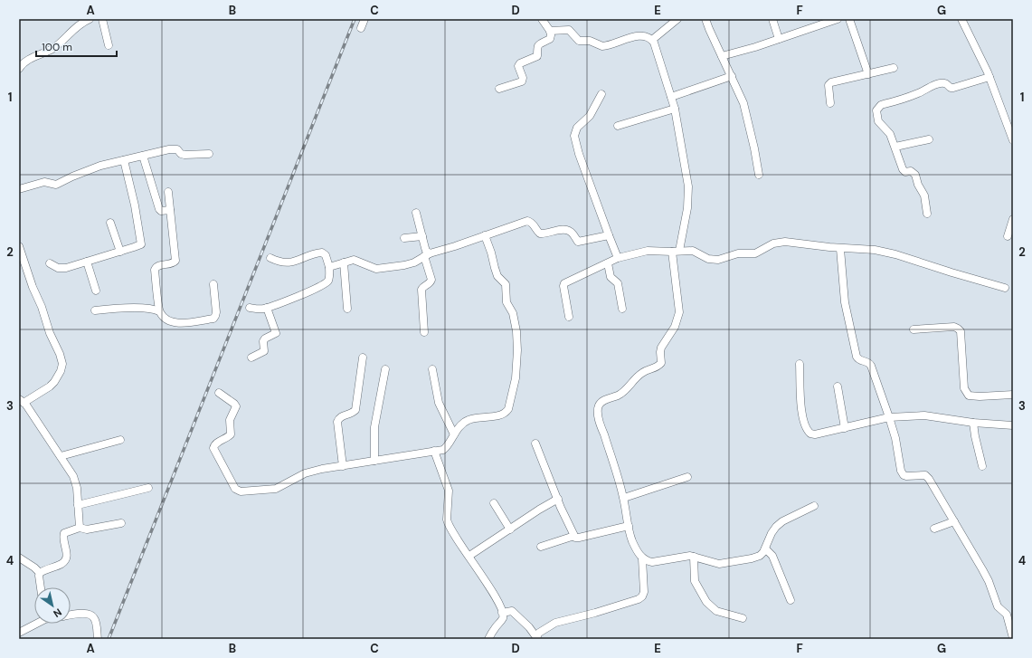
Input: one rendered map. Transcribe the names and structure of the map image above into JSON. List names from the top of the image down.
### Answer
{
  "scale_bar": "100 m",
  "north": "bottom right",
  "grid": {
    "columns": [
      "A",
      "B",
      "C",
      "D",
      "E",
      "F",
      "G"
    ],
    "rows": [
      "1",
      "2",
      "3",
      "4"
    ]
  }
}
